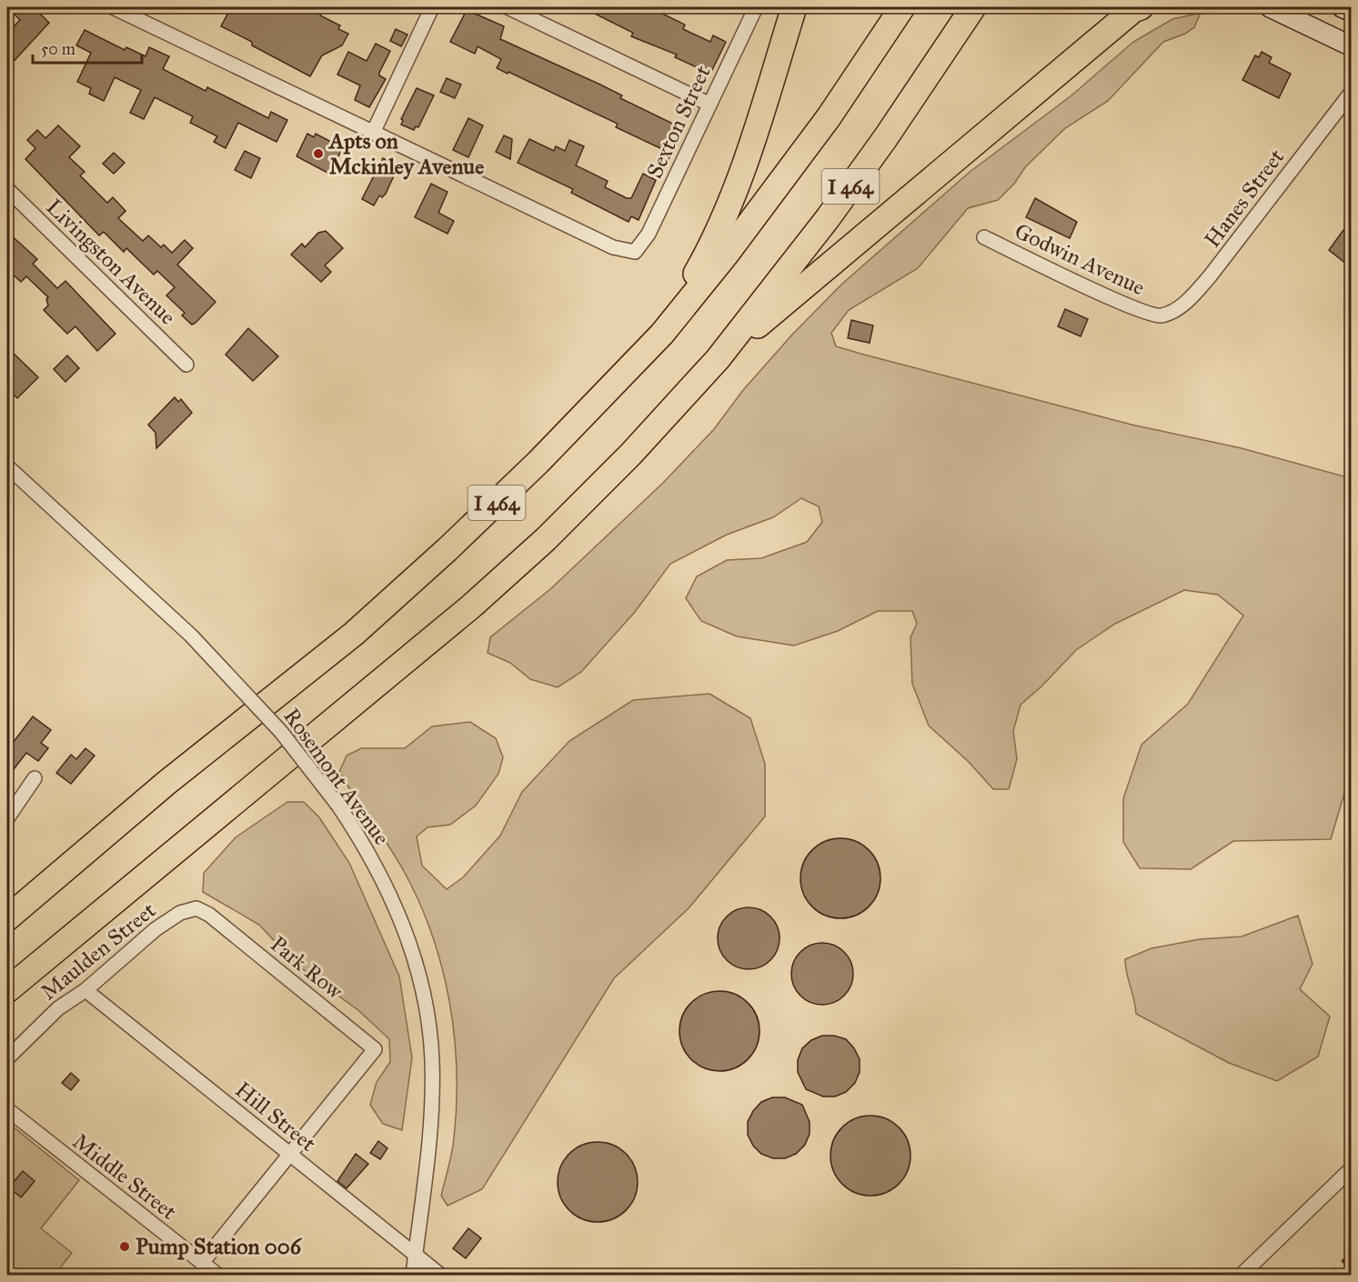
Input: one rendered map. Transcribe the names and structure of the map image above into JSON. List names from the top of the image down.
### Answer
{
  "streets": {
    "highway": ["I 464"],
    "street": [
      "Sexton Street",
      "Hanes Street",
      "Godwin Avenue",
      "Livingston Avenue",
      "Rosemont Avenue",
      "Maulden Street",
      "Park Row",
      "Hill Street",
      "Middle Street"
    ]
  },
  "crossings": [
    ["Hanes Street", "Godwin Avenue"],
    ["Rosemont Avenue", "Hill Street"],
    ["Maulden Street", "Park Row"],
    ["Maulden Street", "Hill Street"],
    ["Park Row", "Hill Street"]
  ],
  "places": ["Apts on Mckinley Avenue", "Pump Station 006"],
  "scale_bar": "50 m"
}
